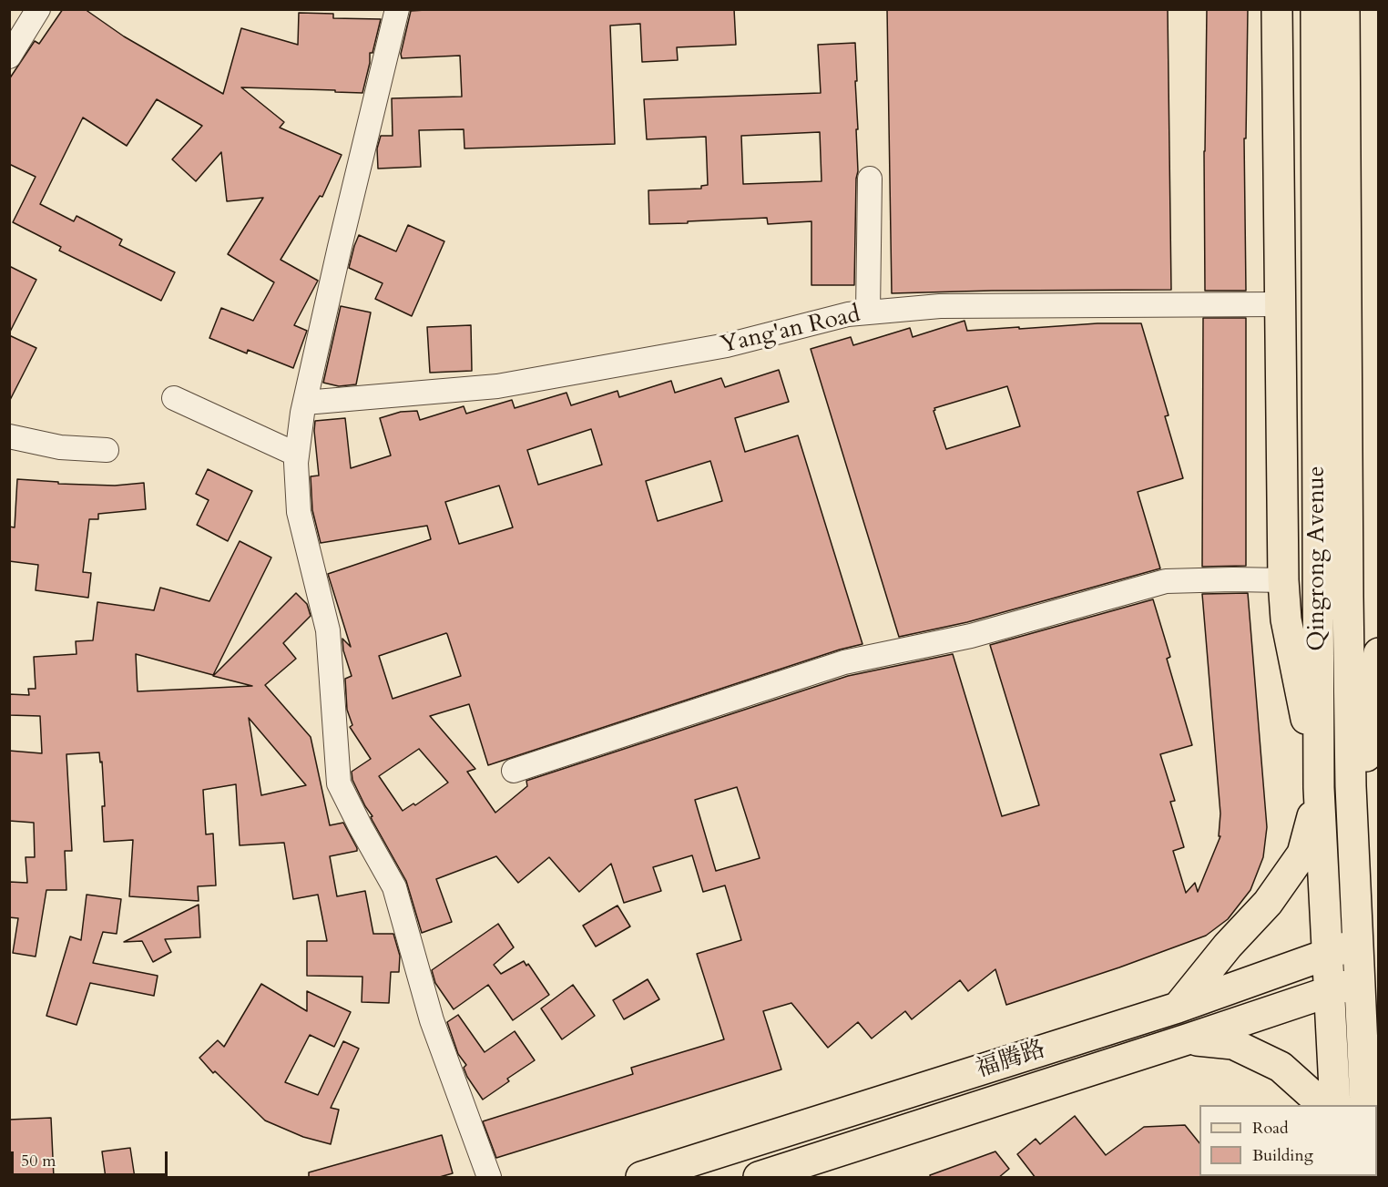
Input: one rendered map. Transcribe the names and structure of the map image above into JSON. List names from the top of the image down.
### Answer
{
  "streets": {
    "main road": ["Qingrong Avenue", "福腾路"],
    "street": ["Yang'an Road"]
  },
  "crossings": [
    ["Qingrong Avenue", "福腾路"]
  ],
  "legend": ["Road", "Building"],
  "scale_bar": "50 m"
}
